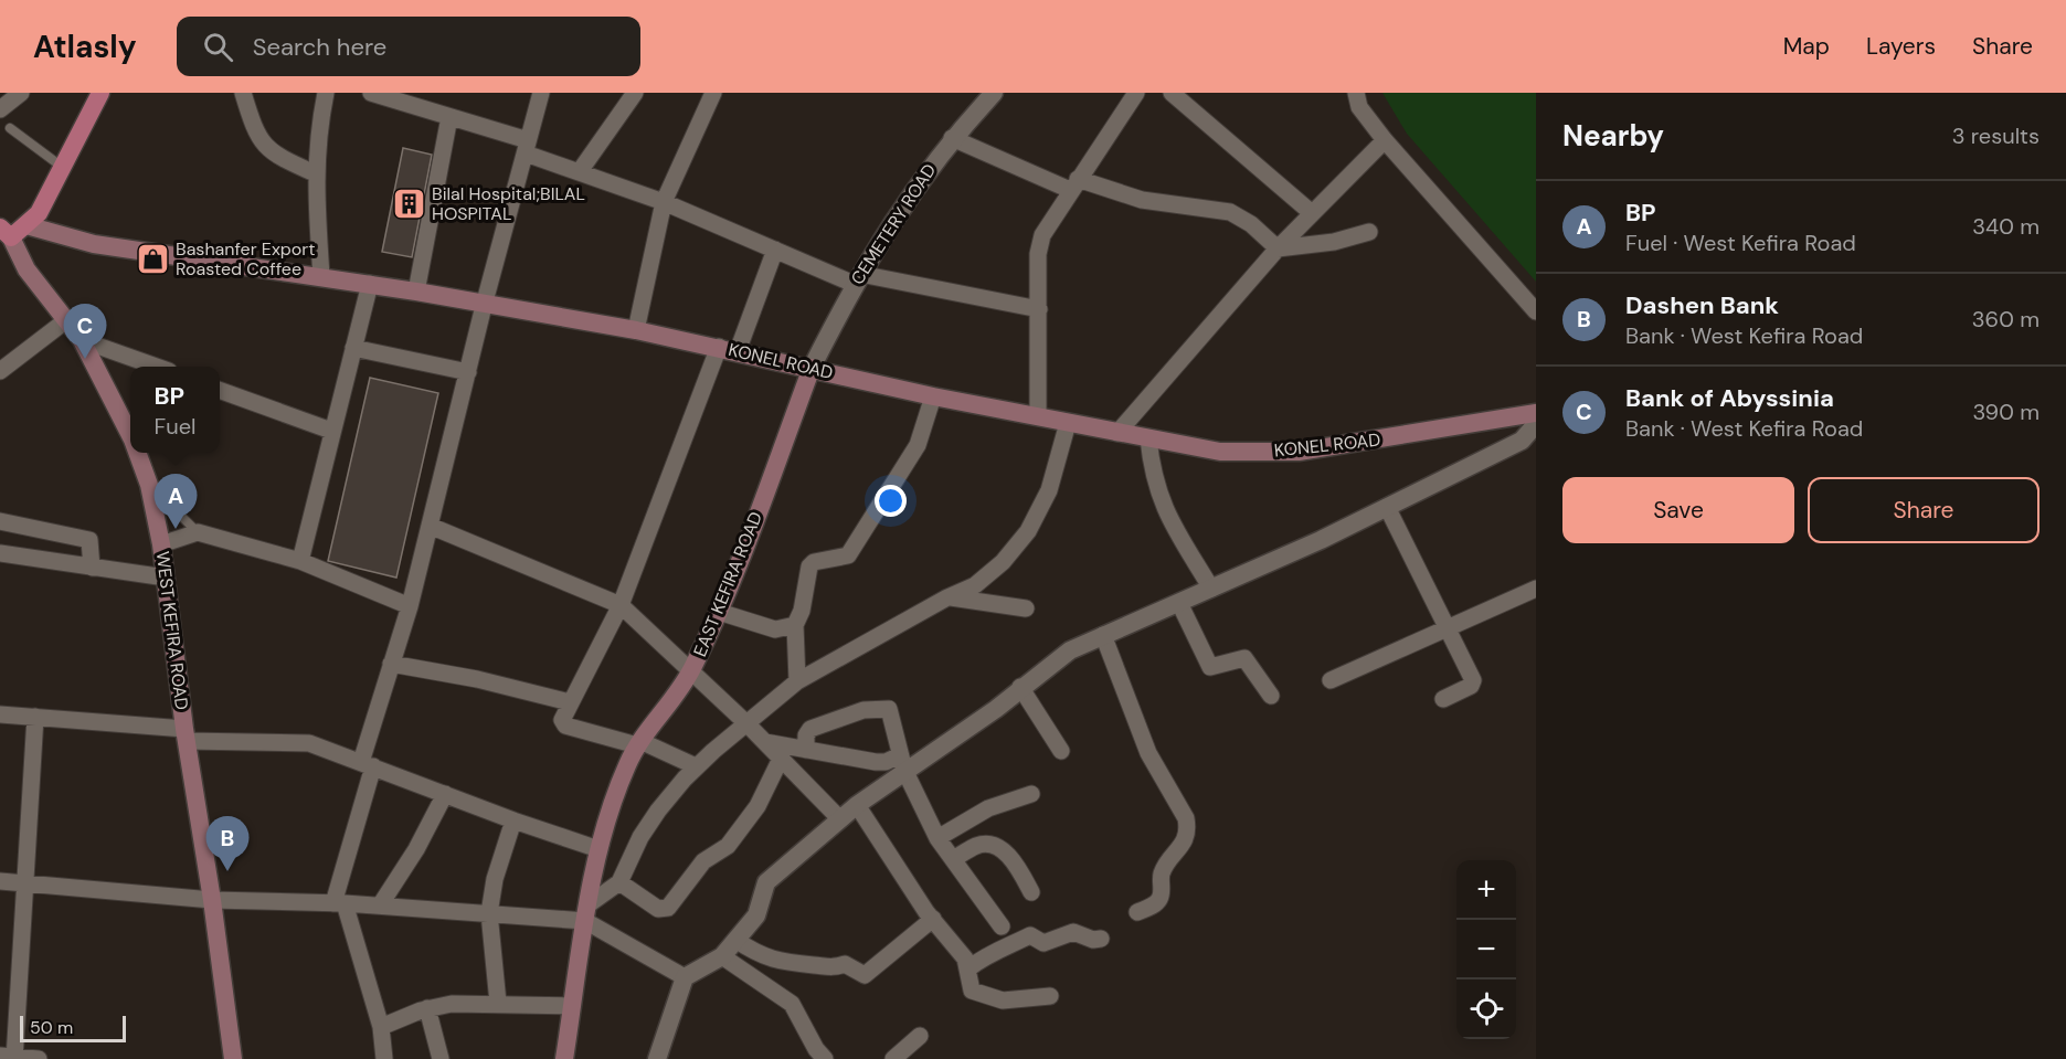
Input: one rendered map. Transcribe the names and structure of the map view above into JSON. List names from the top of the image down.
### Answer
{
  "streets": {
    "main road": ["KONEL ROAD", "EAST KEFIRA ROAD", "WEST KEFIRA ROAD"],
    "street": ["CEMETERY ROAD"]
  },
  "crossings": [
    ["CEMETERY ROAD", "KONEL ROAD"],
    ["CEMETERY ROAD", "EAST KEFIRA ROAD"],
    ["KONEL ROAD", "EAST KEFIRA ROAD"]
  ],
  "places": {
    "building": ["Bilal Hospital;BILAL HOSPITAL"],
    "shop": ["Bashanfer Export Roasted Coffee"]
  },
  "scale_bar": "50 m",
  "page": {
    "header": "Atlasly",
    "search": "Search here",
    "nav": ["Map", "Layers", "Share"],
    "heading": ["Nearby", "3 results"],
    "list": [
      {
        "mark": "A",
        "name": "BP",
        "note": "Fuel · West Kefira Road",
        "value": "340 m"
      },
      {
        "mark": "B",
        "name": "Dashen Bank",
        "note": "Bank · West Kefira Road",
        "value": "360 m"
      },
      {
        "mark": "C",
        "name": "Bank of Abyssinia",
        "note": "Bank · West Kefira Road",
        "value": "390 m"
      }
    ],
    "pins": ["C", "A", "B"],
    "popup": ["BP", "Fuel"],
    "buttons": ["Save", "Share"],
    "map_buttons": ["+", "−"],
    "scale": "50 m"
  }
}
